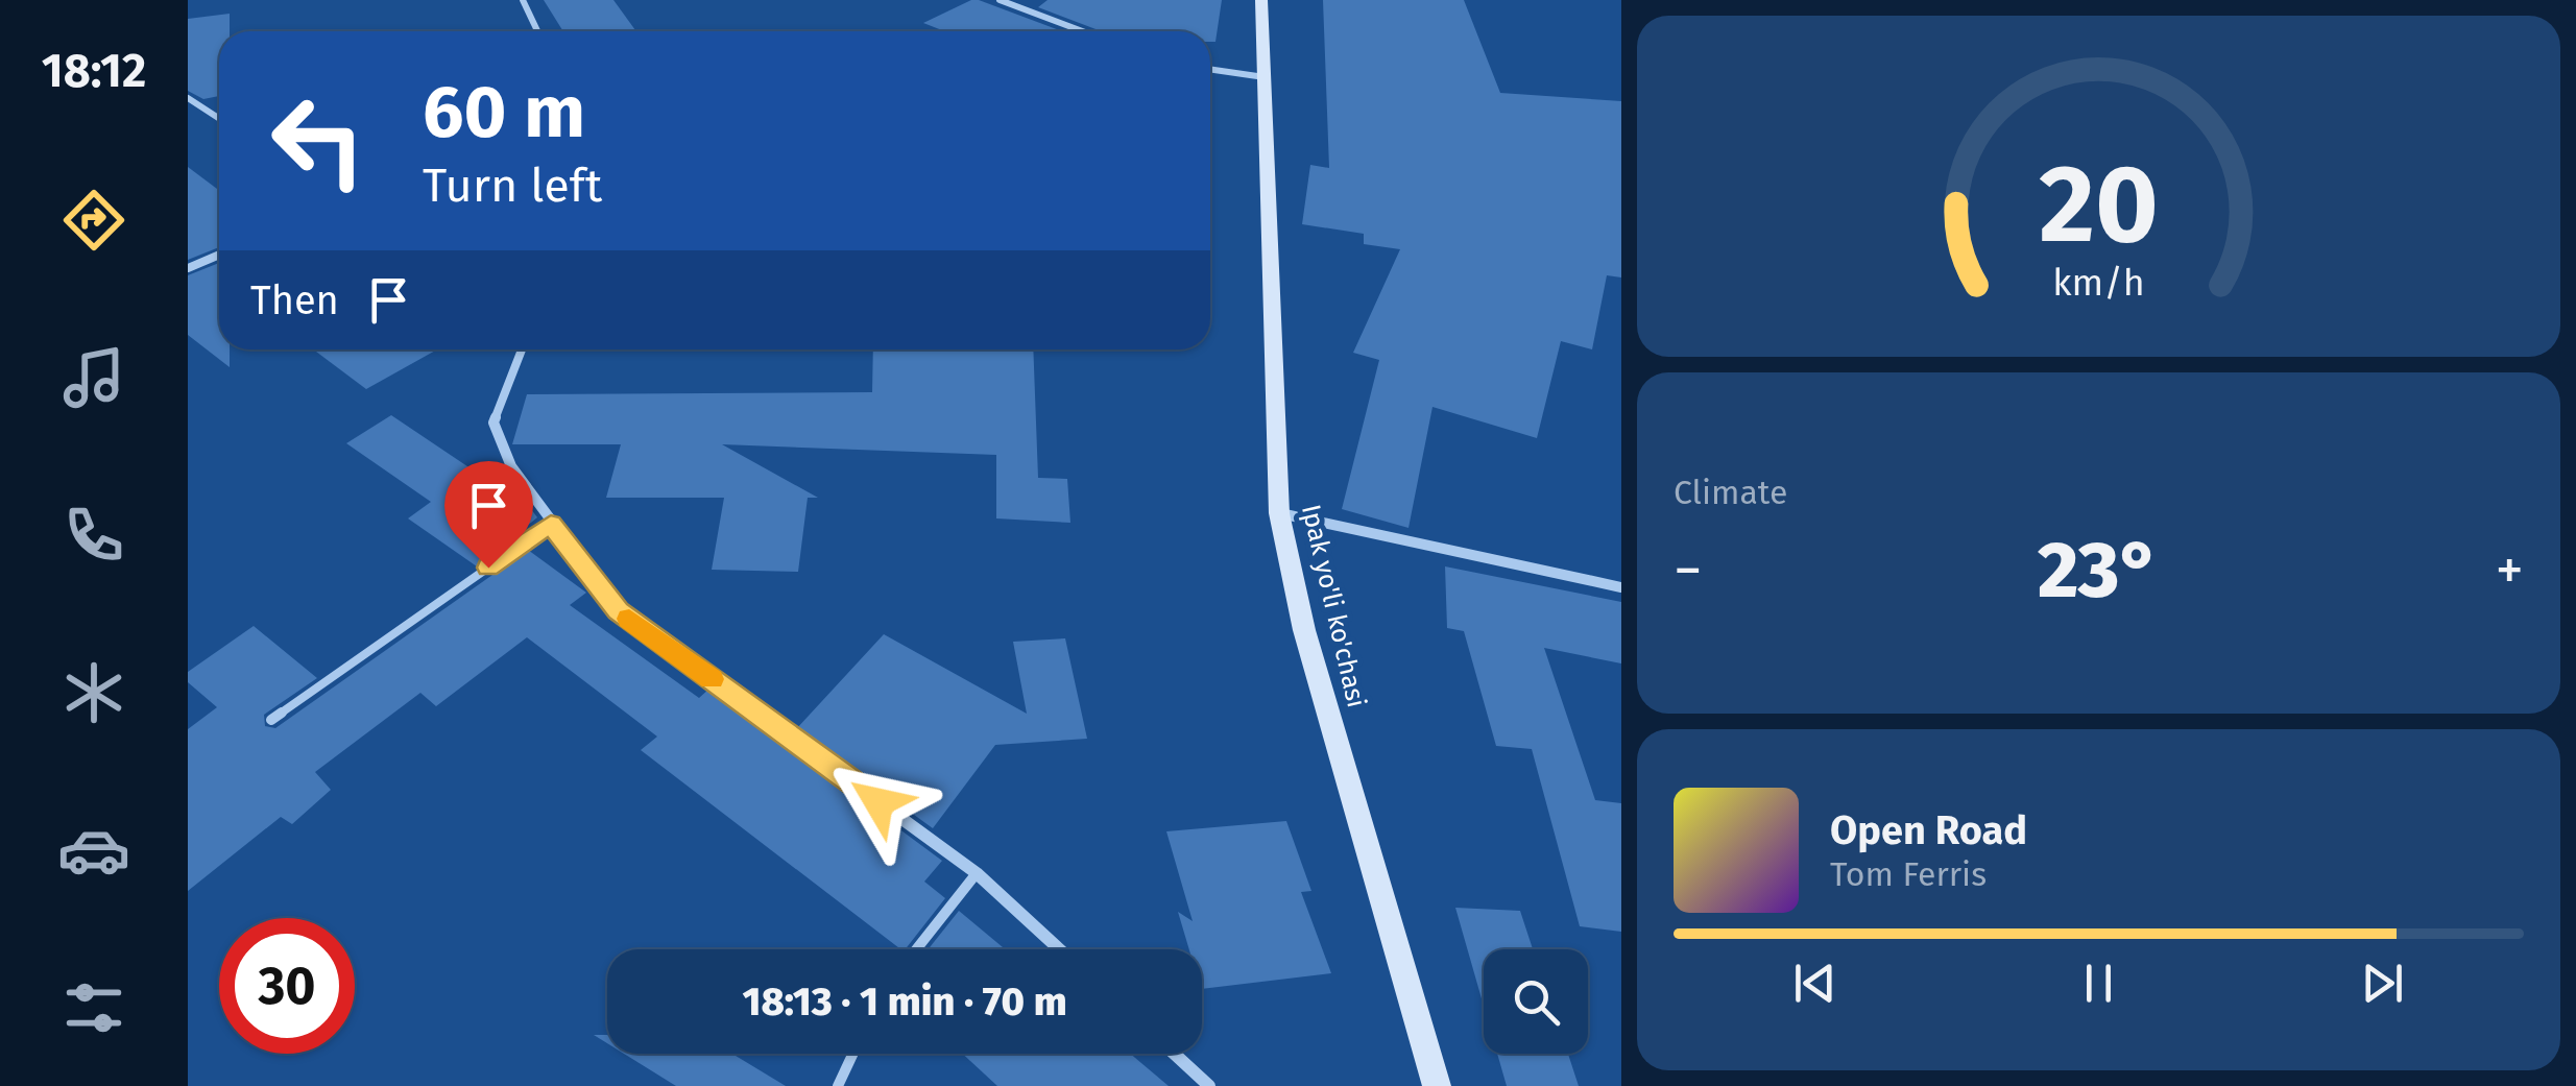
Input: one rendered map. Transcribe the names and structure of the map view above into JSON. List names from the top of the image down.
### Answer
{
  "streets": {
    "main road": ["Ipak yo'li ko'chasi"]
  },
  "page": {
    "tabs": "18:12",
    "turn": ["60 m", "Turn left"],
    "then": "Then",
    "tile": "Climate",
    "heat": ["−", "23°", "+"],
    "song": ["Open Road", "Tom Ferris"],
    "limit": "30",
    "trip": "18:13 · 1 min · 70 m",
    "gauge": ["20", "km/h"]
  }
}
